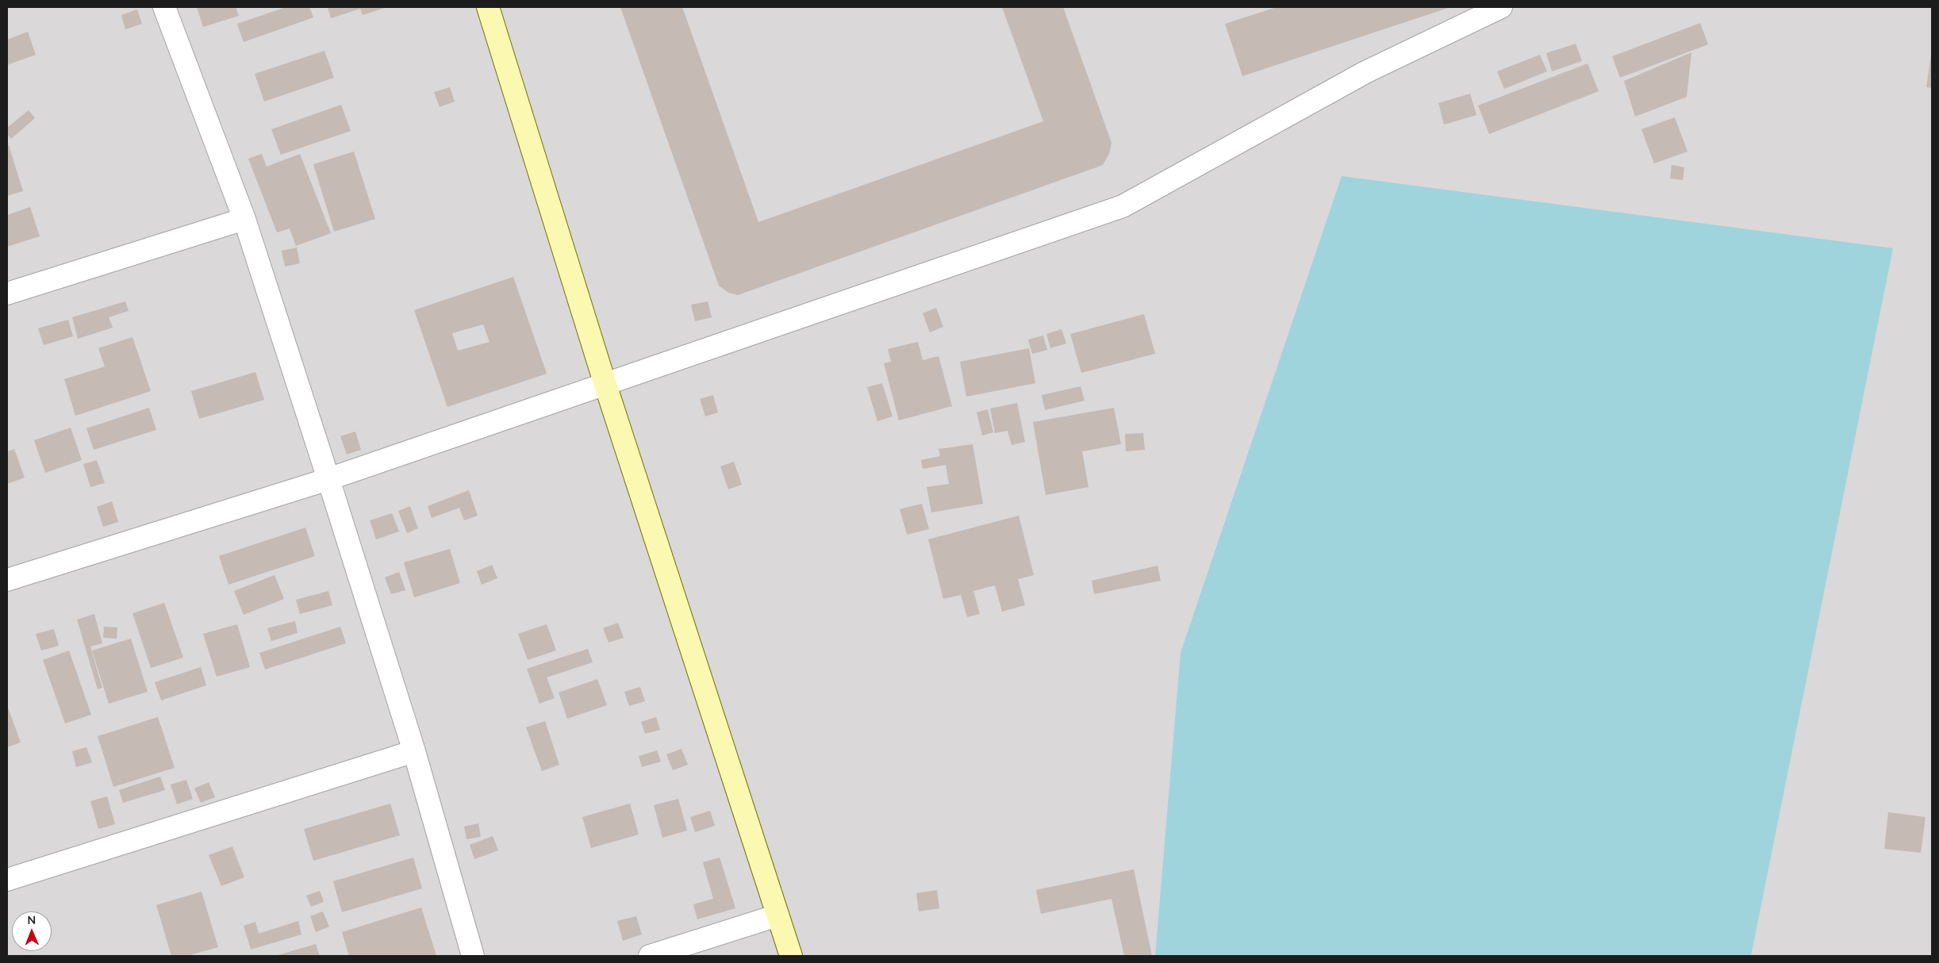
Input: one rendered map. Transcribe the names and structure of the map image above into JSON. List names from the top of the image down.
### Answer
{
  "north": "top"
}
